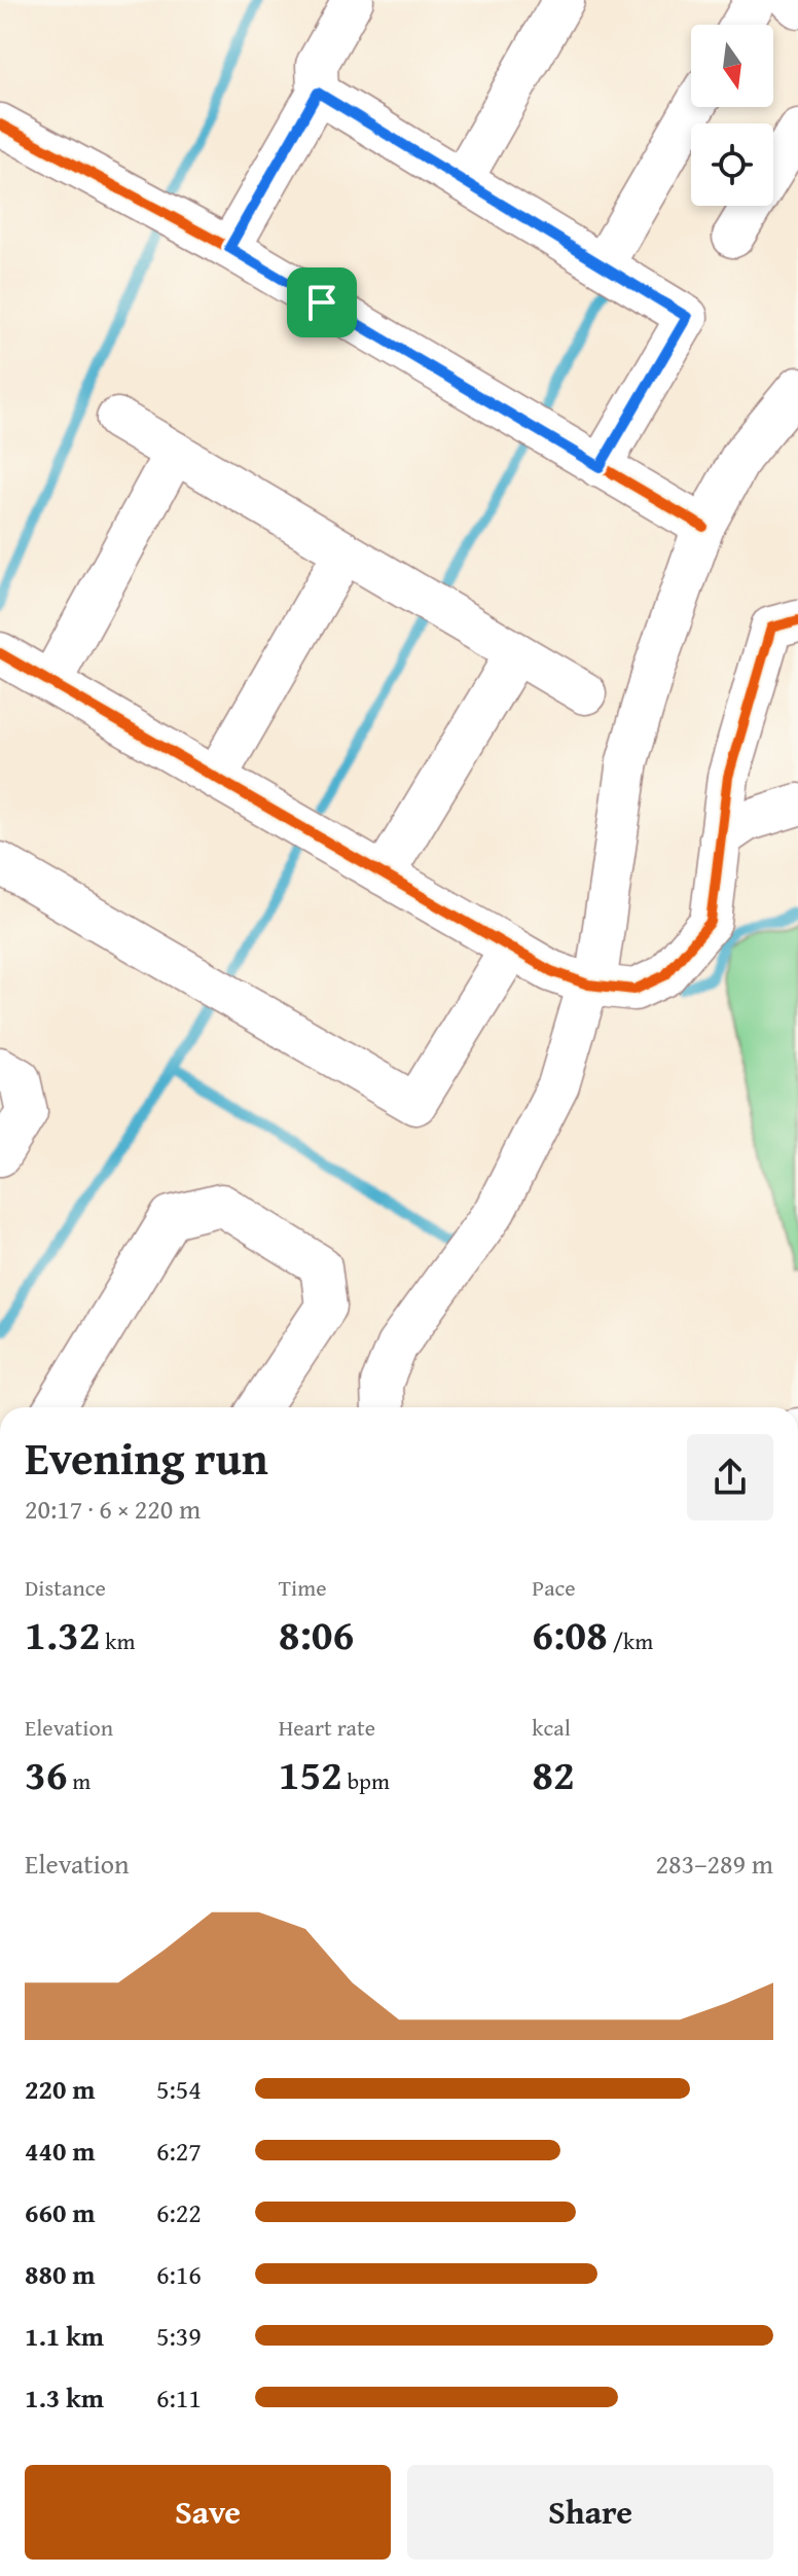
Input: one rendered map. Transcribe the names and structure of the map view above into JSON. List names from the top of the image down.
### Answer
{
  "north": "bottom",
  "page": {
    "heading": ["Evening run", "20:17 · 6 × 220 m"],
    "stats": [
      ["Distance", "1.32 km"],
      ["Time", "8:06"],
      ["Pace", "6:08 /km"],
      ["Elevation", "36 m"],
      ["Heart rate", "152 bpm"],
      ["kcal", "82"]
    ],
    "chart": ["Elevation", "283–289 m"],
    "list": [
      {
        "name": "220 m",
        "note": "5:54"
      },
      {
        "name": "440 m",
        "note": "6:27"
      },
      {
        "name": "660 m",
        "note": "6:22"
      },
      {
        "name": "880 m",
        "note": "6:16"
      },
      {
        "name": "1.1 km",
        "note": "5:39"
      },
      {
        "name": "1.3 km",
        "note": "6:11"
      }
    ],
    "buttons": ["Save", "Share"]
  }
}
